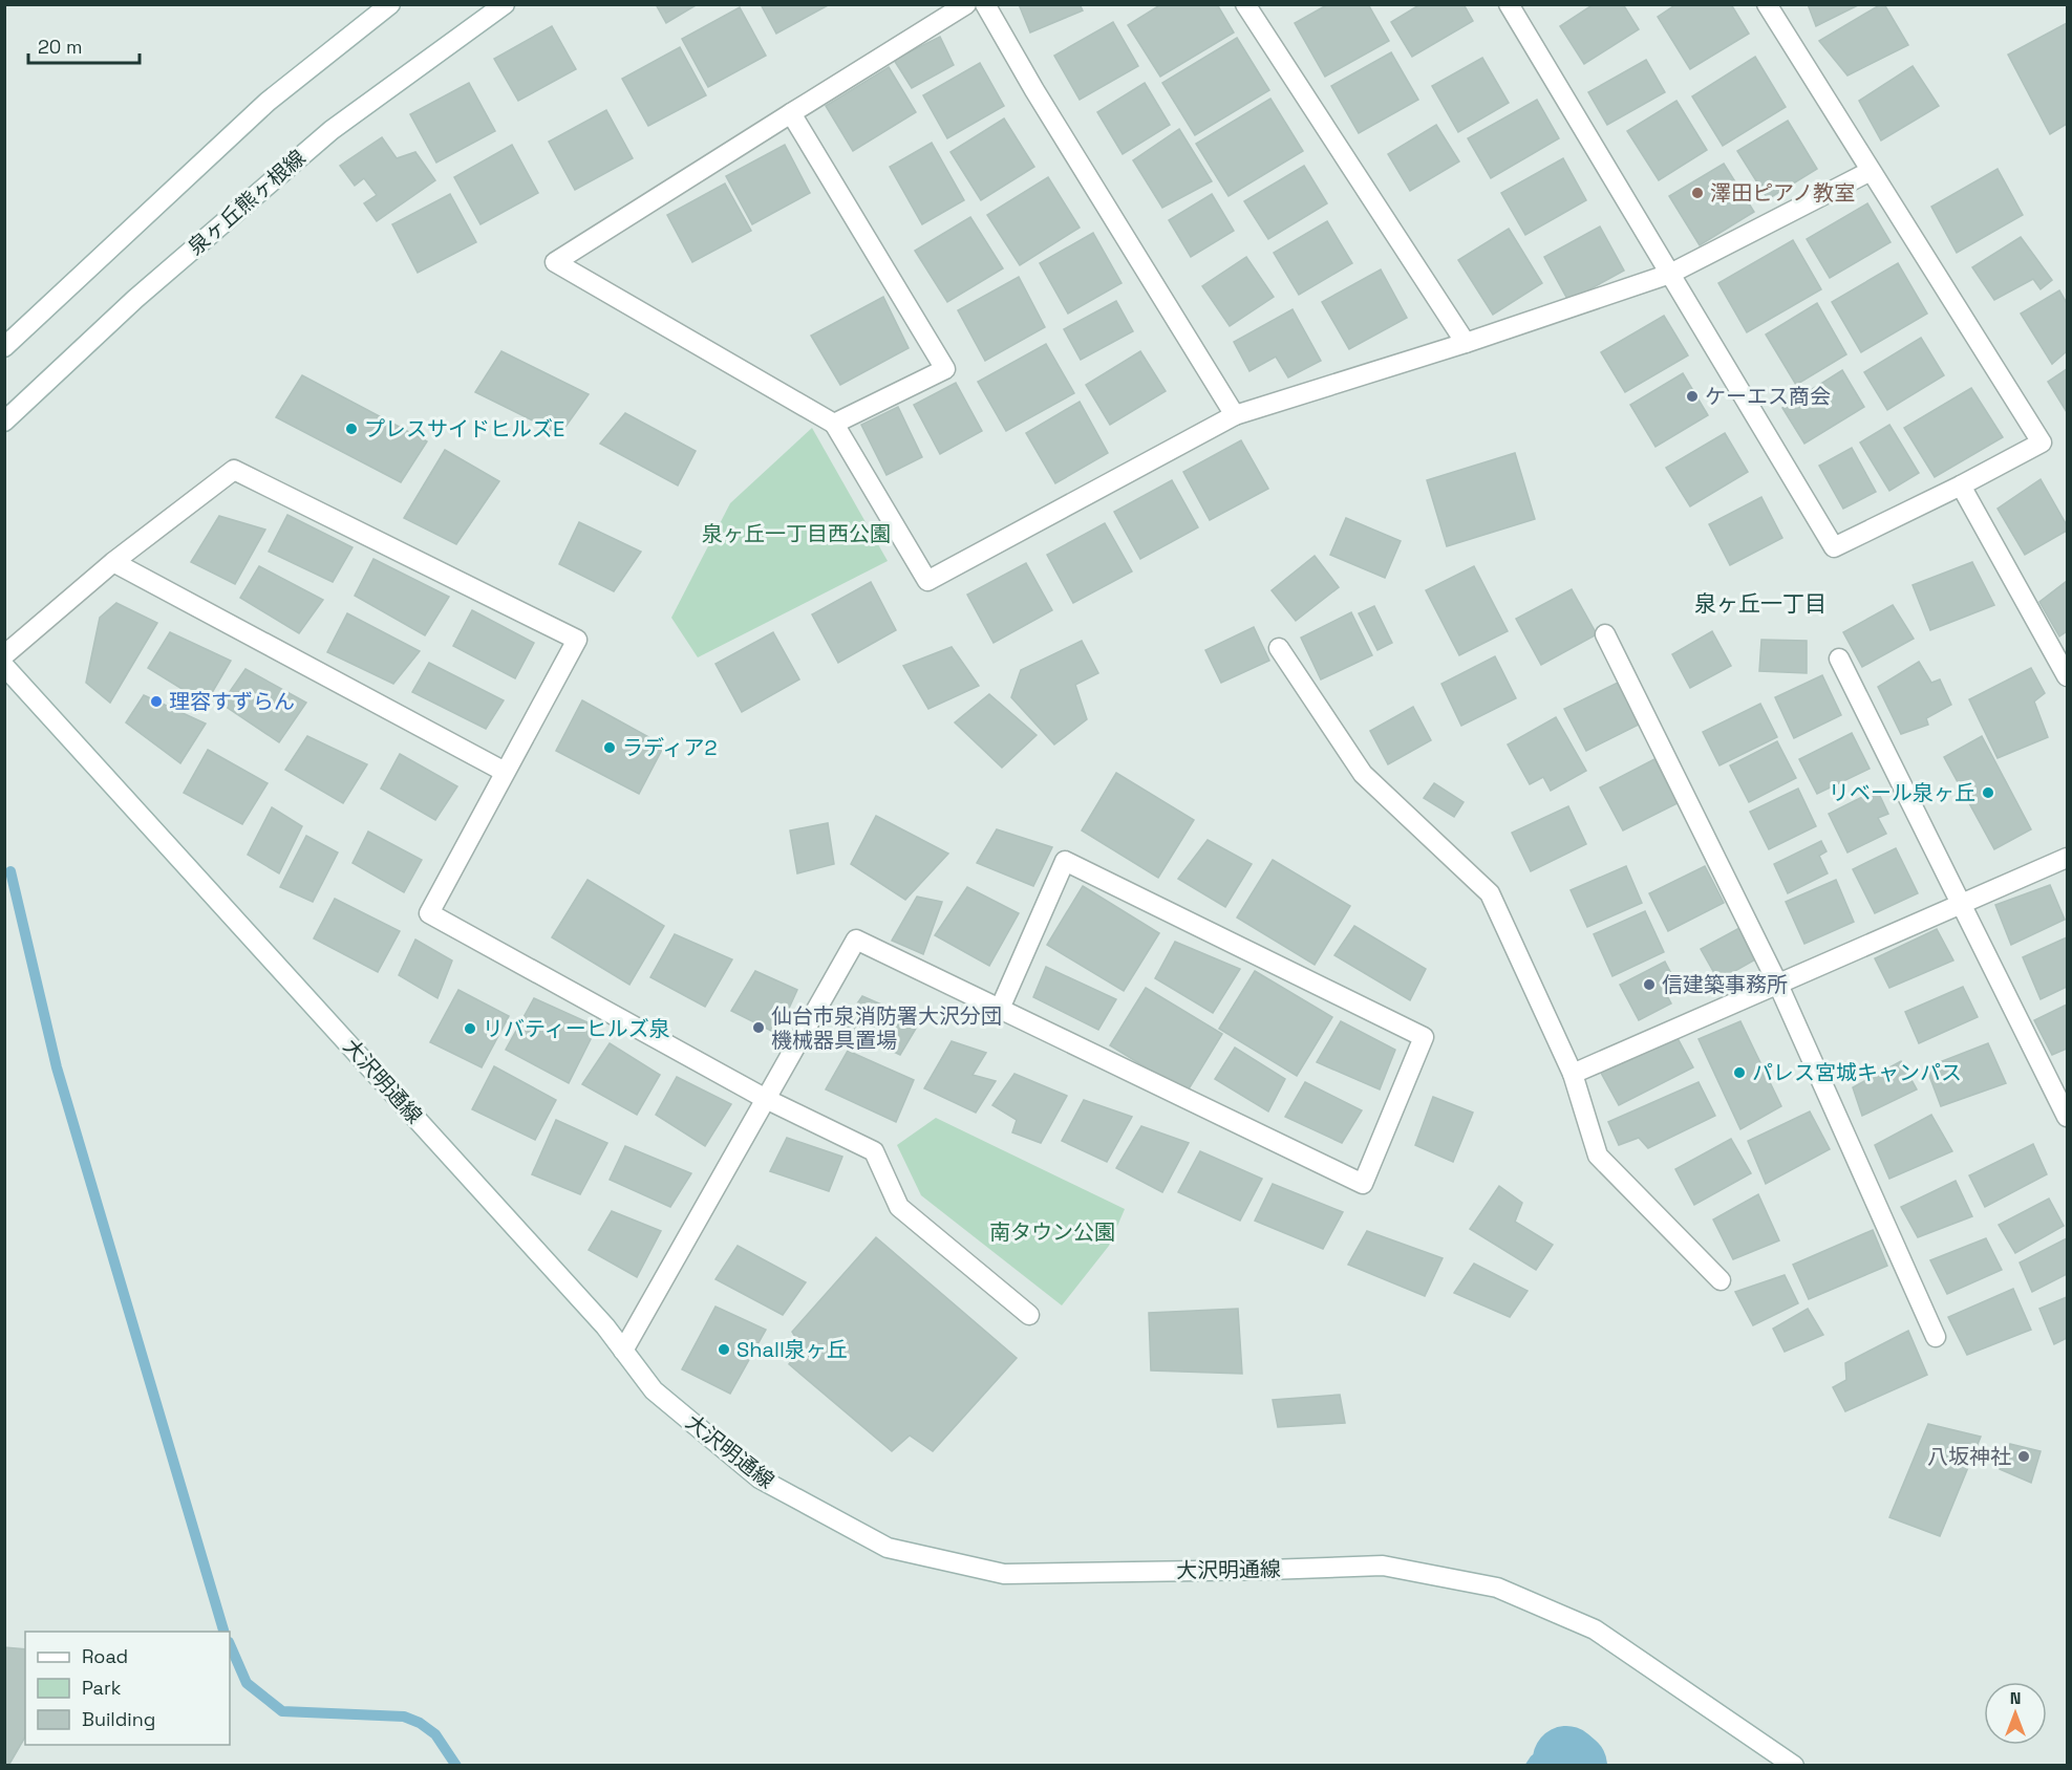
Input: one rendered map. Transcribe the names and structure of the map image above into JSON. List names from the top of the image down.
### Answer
{
  "streets": {
    "street": ["泉ヶ丘熊ヶ根線", "大沢明通線"]
  },
  "districts": ["泉ヶ丘一丁目"],
  "parks": ["泉ヶ丘一丁目西公園", "南タウン公園"],
  "places": [
    "澤田ピアノ教室",
    "ケーエス商会",
    "プレスサイドヒルズE",
    "理容すずらん",
    "ラディア2",
    "リベール泉ヶ丘",
    "信建築事務所",
    "仙台市泉消防署大沢分団 機械器具置場",
    "リバティーヒルズ泉",
    "パレス宮城キャンパス",
    "Shall泉ヶ丘",
    "八坂神社"
  ],
  "legend": ["Road", "Park", "Building"],
  "scale_bar": "20 m",
  "north": "top"
}
